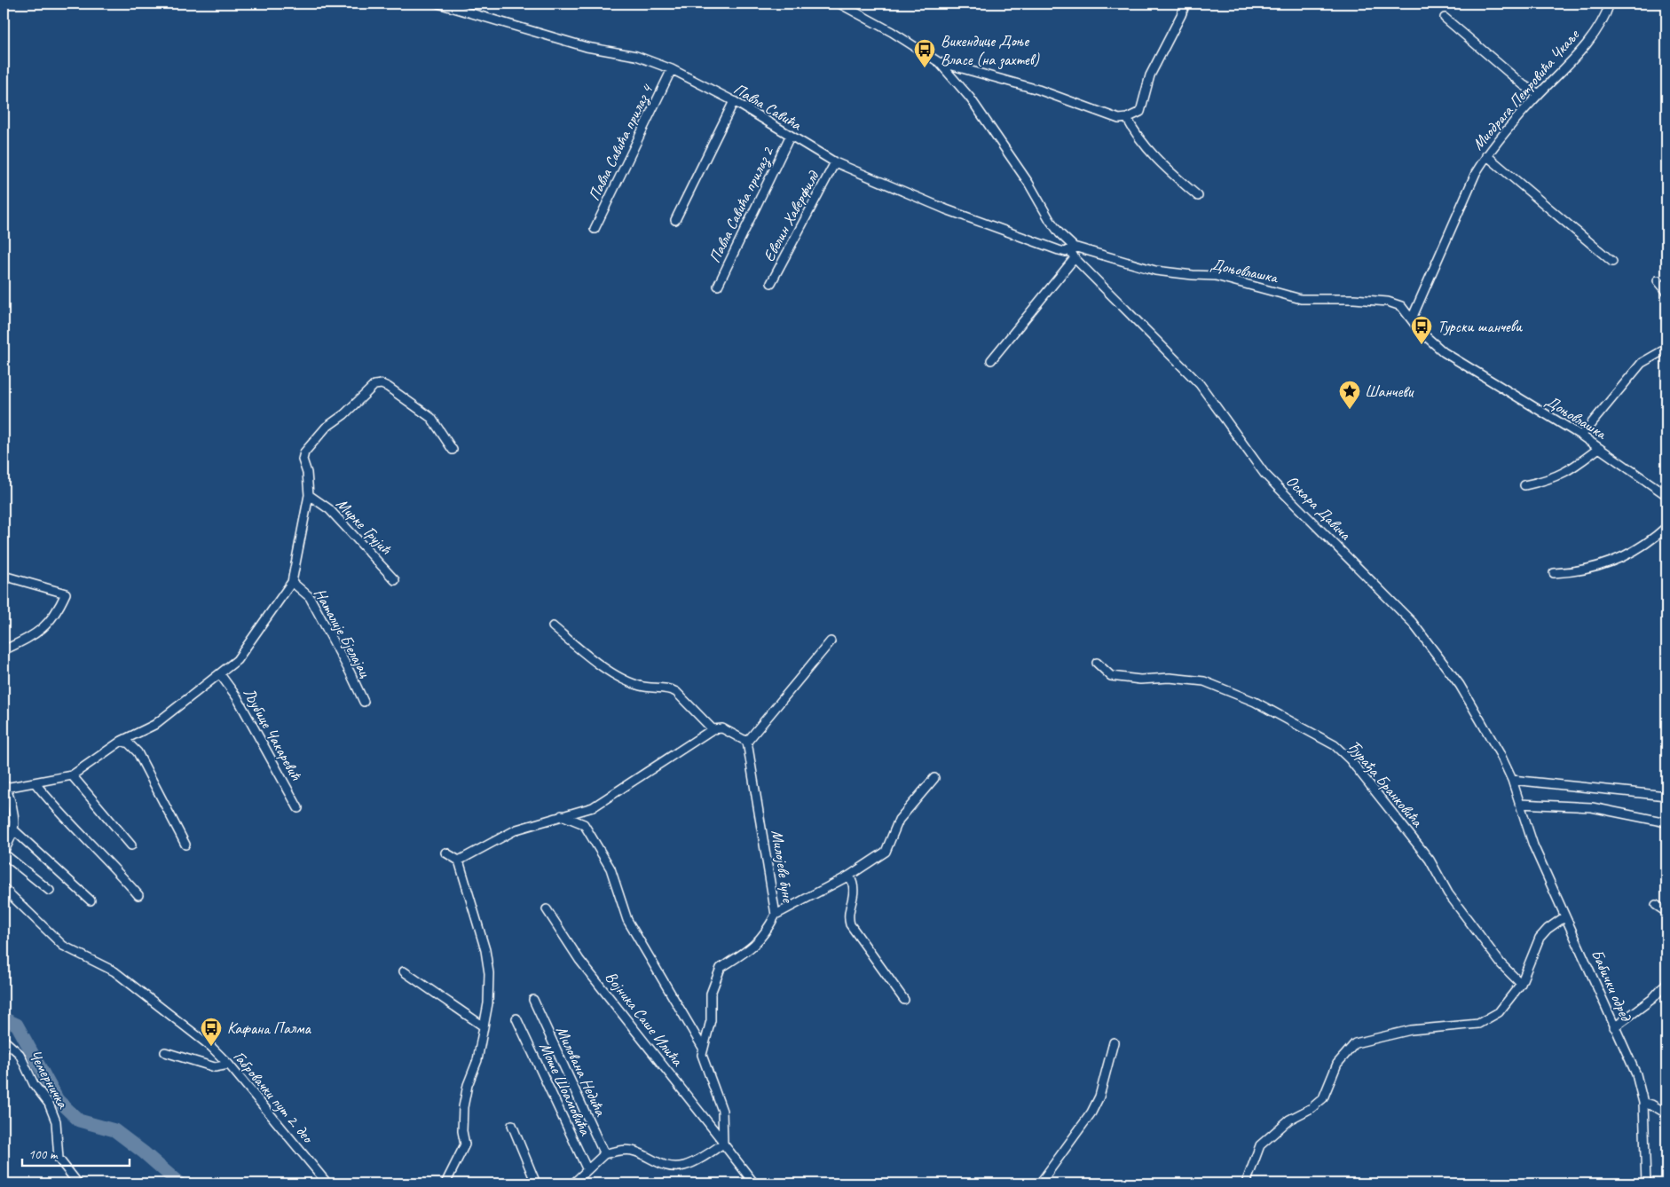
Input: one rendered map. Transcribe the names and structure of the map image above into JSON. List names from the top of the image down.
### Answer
{
  "streets": {
    "street": [
      "Миодрага Петровића Чкаље",
      "Павла Савића",
      "Павла Савића прилаз 4",
      "Павла Савића прилаз 2",
      "Евелин Хаверфилд",
      "Доњовлашка",
      "Оскара Давича",
      "Мирке Грујић",
      "Наталије Бјелајац",
      "Љубице Чакаревић",
      "Ђурађа Бранковића",
      "Милојеве буне",
      "Бабички одред",
      "Војника Саше Илића",
      "Милована Недића",
      "Чемерничка",
      "Моше Шоамовића",
      "Габровачки пут 2. део"
    ]
  },
  "crossings": [
    ["Миодрага Петровића Чкаље", "Доњовлашка"],
    ["Павла Савића", "Павла Савића прилаз 4"],
    ["Павла Савића", "Павла Савића прилаз 2"],
    ["Павла Савића", "Евелин Хаверфилд"],
    ["Павла Савића", "Доњовлашка"],
    ["Павла Савића", "Оскара Давича"],
    ["Доњовлашка", "Оскара Давича"],
    ["Оскара Давича", "Бабички одред"],
    ["Милојеве буне", "Војника Саше Илића"]
  ],
  "places": {
    "bus stop": ["Викендице Доње Власе (на захтев)", "Турски шанчеви", "Кафана Палма"],
    "place": ["Шанчеви"]
  },
  "scale_bar": "100 m"
}
